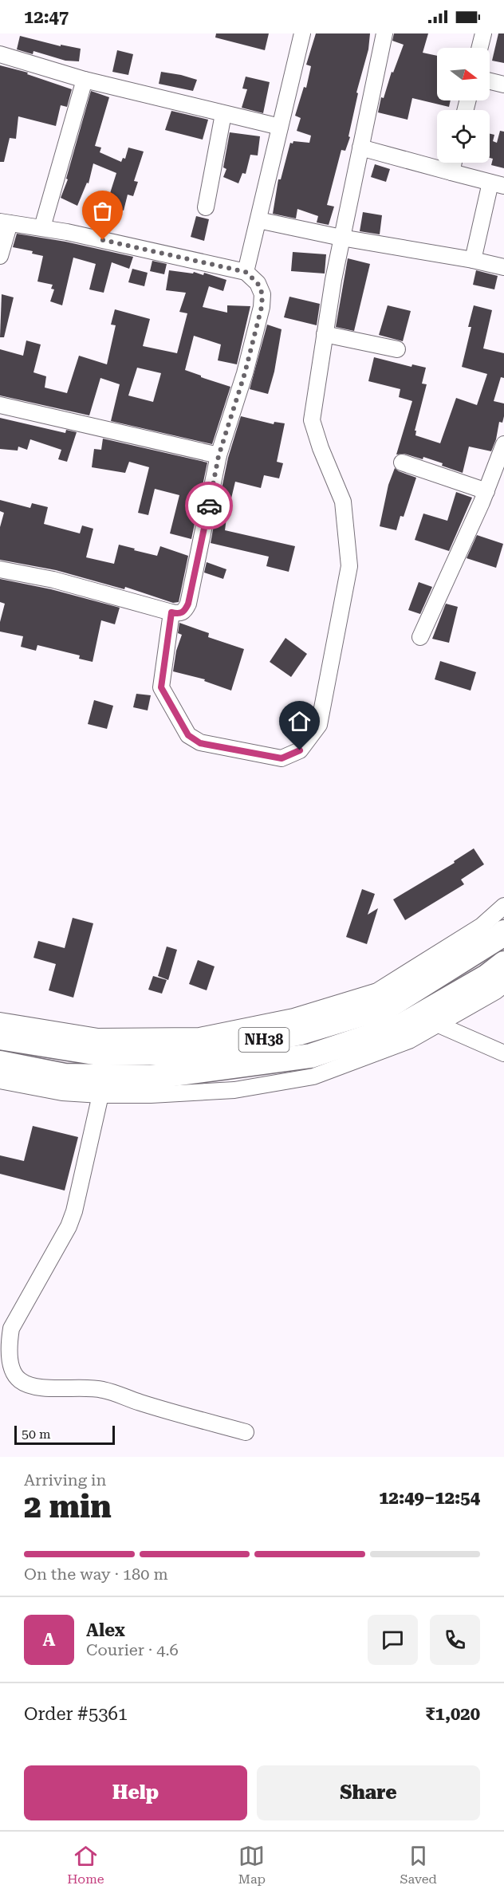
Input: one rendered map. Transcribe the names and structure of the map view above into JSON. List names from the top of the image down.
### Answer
{
  "streets": {
    "highway": ["NH38"]
  },
  "scale_bar": "50 m",
  "north": "right",
  "page": {
    "status": "12:47",
    "scale": "50 m",
    "heading": ["2 min", "Arriving in", "12:49–12:54"],
    "panel": [
      "Alex",
      "Courier · 4.6",
      "Order #5361",
      "₹1,020"
    ],
    "bar": "On the way · 180 m",
    "round": "A",
    "buttons": ["Help", "Share"],
    "tabs": ["Home", "Map", "Saved"]
  }
}
